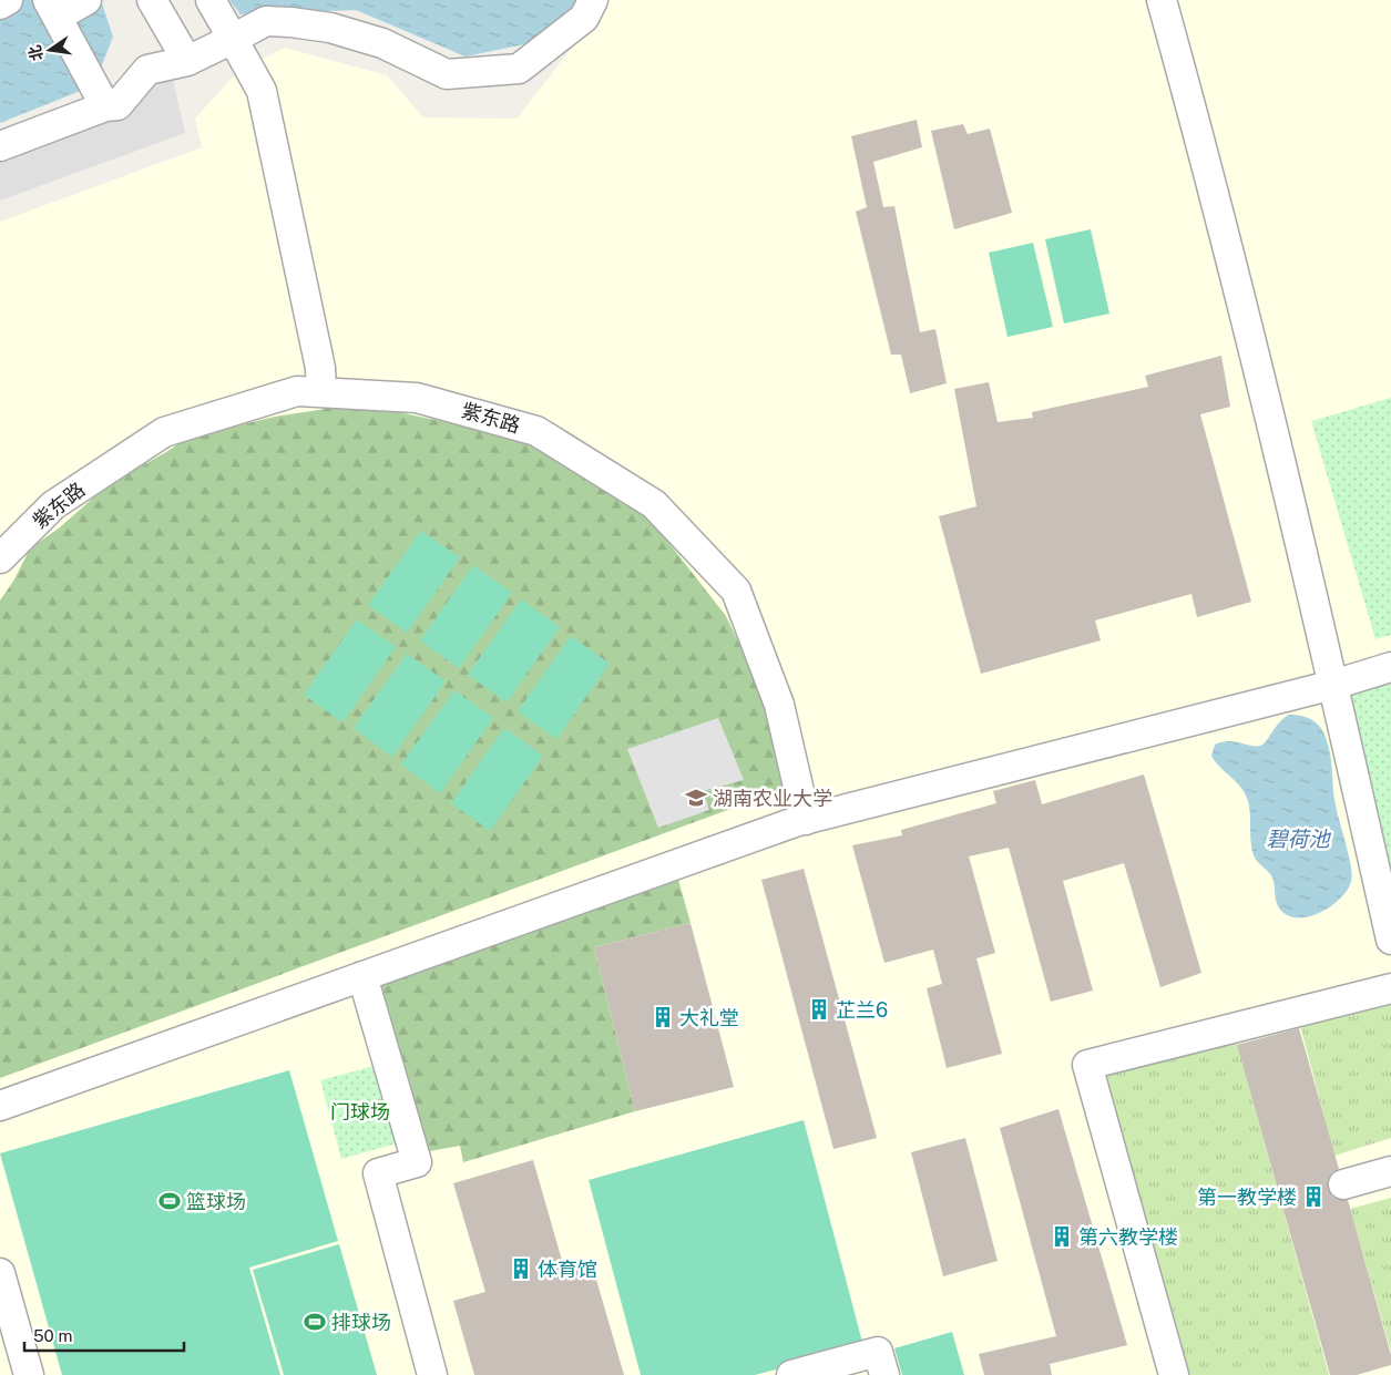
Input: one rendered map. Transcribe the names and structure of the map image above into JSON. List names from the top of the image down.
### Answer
{
  "streets": {
    "street": ["紫东路"]
  },
  "water": ["碧荷池"],
  "parks": ["门球场"],
  "places": {
    "school or university": ["湖南农业大学"],
    "building": [
      "芷兰6",
      "大礼堂",
      "第一教学楼",
      "第六教学楼",
      "体育馆"
    ],
    "sports": ["篮球场", "排球场"]
  },
  "scale_bar": "50 m",
  "north": "left"
}
